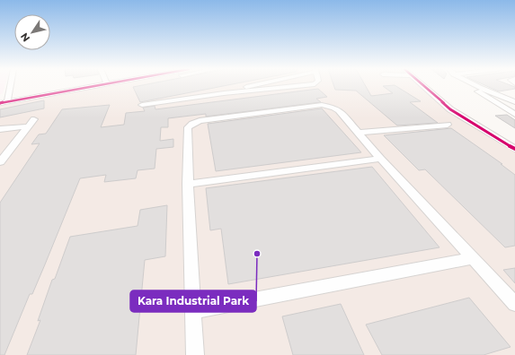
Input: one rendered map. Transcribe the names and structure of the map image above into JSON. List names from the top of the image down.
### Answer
{
  "places": ["Kara Industrial Park"],
  "north": "bottom left"
}
